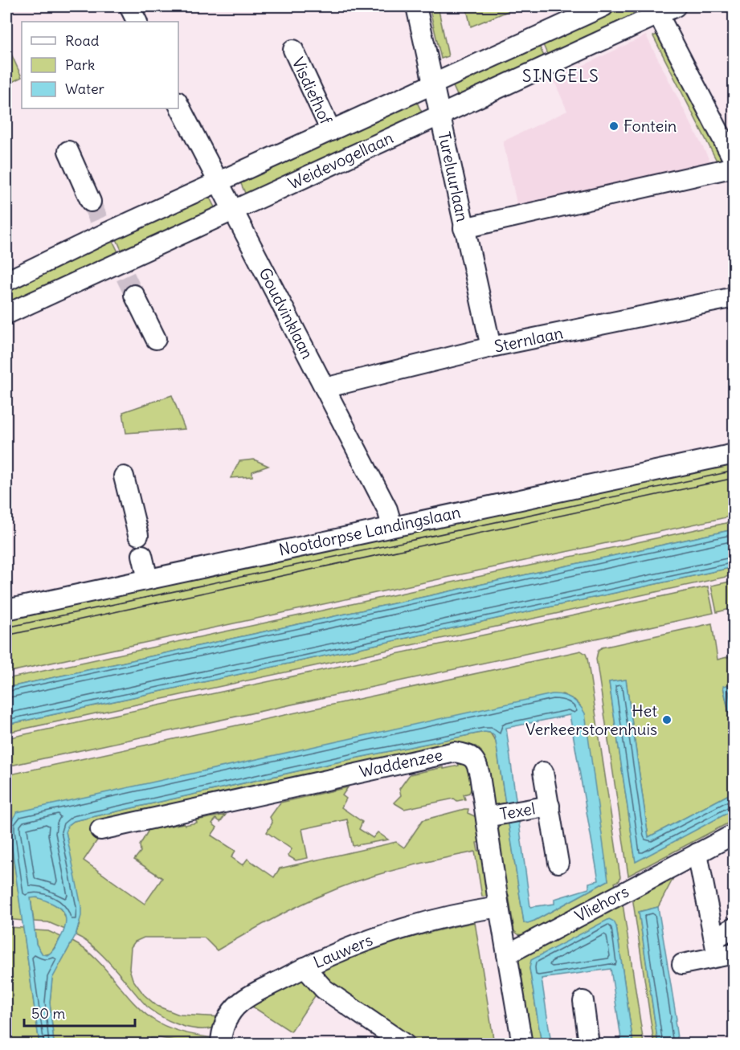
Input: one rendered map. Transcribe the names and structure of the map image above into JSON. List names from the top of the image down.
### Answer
{
  "streets": {
    "street": [
      "Visdiefhof",
      "Weidevogellaan",
      "Tureluurlaan",
      "Goudvinklaan",
      "Sternlaan",
      "Nootdorpse Landingslaan",
      "Waddenzee",
      "Texel",
      "Vliehors",
      "Lauwers"
    ]
  },
  "crossings": [
    ["Visdiefhof", "Weidevogellaan"],
    ["Weidevogellaan", "Tureluurlaan"],
    ["Weidevogellaan", "Goudvinklaan"],
    ["Tureluurlaan", "Sternlaan"],
    ["Goudvinklaan", "Sternlaan"],
    ["Goudvinklaan", "Nootdorpse Landingslaan"],
    ["Waddenzee", "Texel"],
    ["Waddenzee", "Vliehors"],
    ["Waddenzee", "Lauwers"]
  ],
  "districts": ["SINGELS"],
  "places": ["Fontein", "Het Verkeerstorenhuis"],
  "legend": ["Road", "Park", "Water"],
  "scale_bar": "50 m"
}
